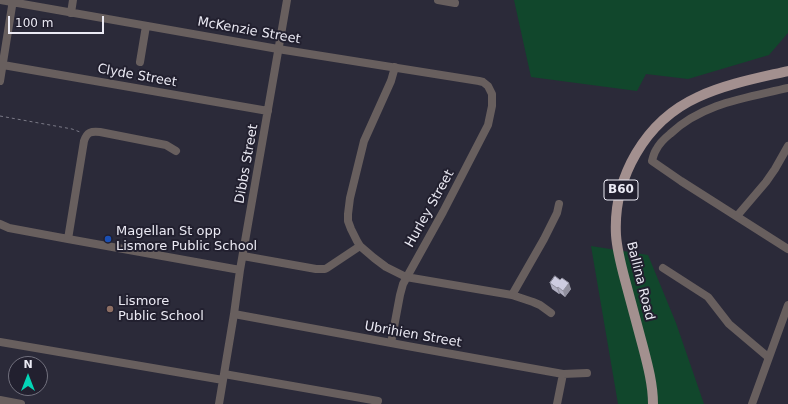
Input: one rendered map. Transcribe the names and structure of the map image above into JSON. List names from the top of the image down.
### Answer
{
  "streets": {
    "main road": ["B60", "Ballina Road"],
    "street": [
      "McKenzie Street",
      "Clyde Street",
      "Dibbs Street",
      "Hurley Street",
      "Ubrihien Street"
    ]
  },
  "crossings": [
    ["McKenzie Street", "Dibbs Street"],
    ["McKenzie Street", "Hurley Street"],
    ["Clyde Street", "Dibbs Street"],
    ["Dibbs Street", "Ubrihien Street"],
    ["Hurley Street", "Ubrihien Street"]
  ],
  "places": ["Magellan St opp Lismore Public School", "Lismore Public School"],
  "scale_bar": "100 m",
  "north": "top"
}
